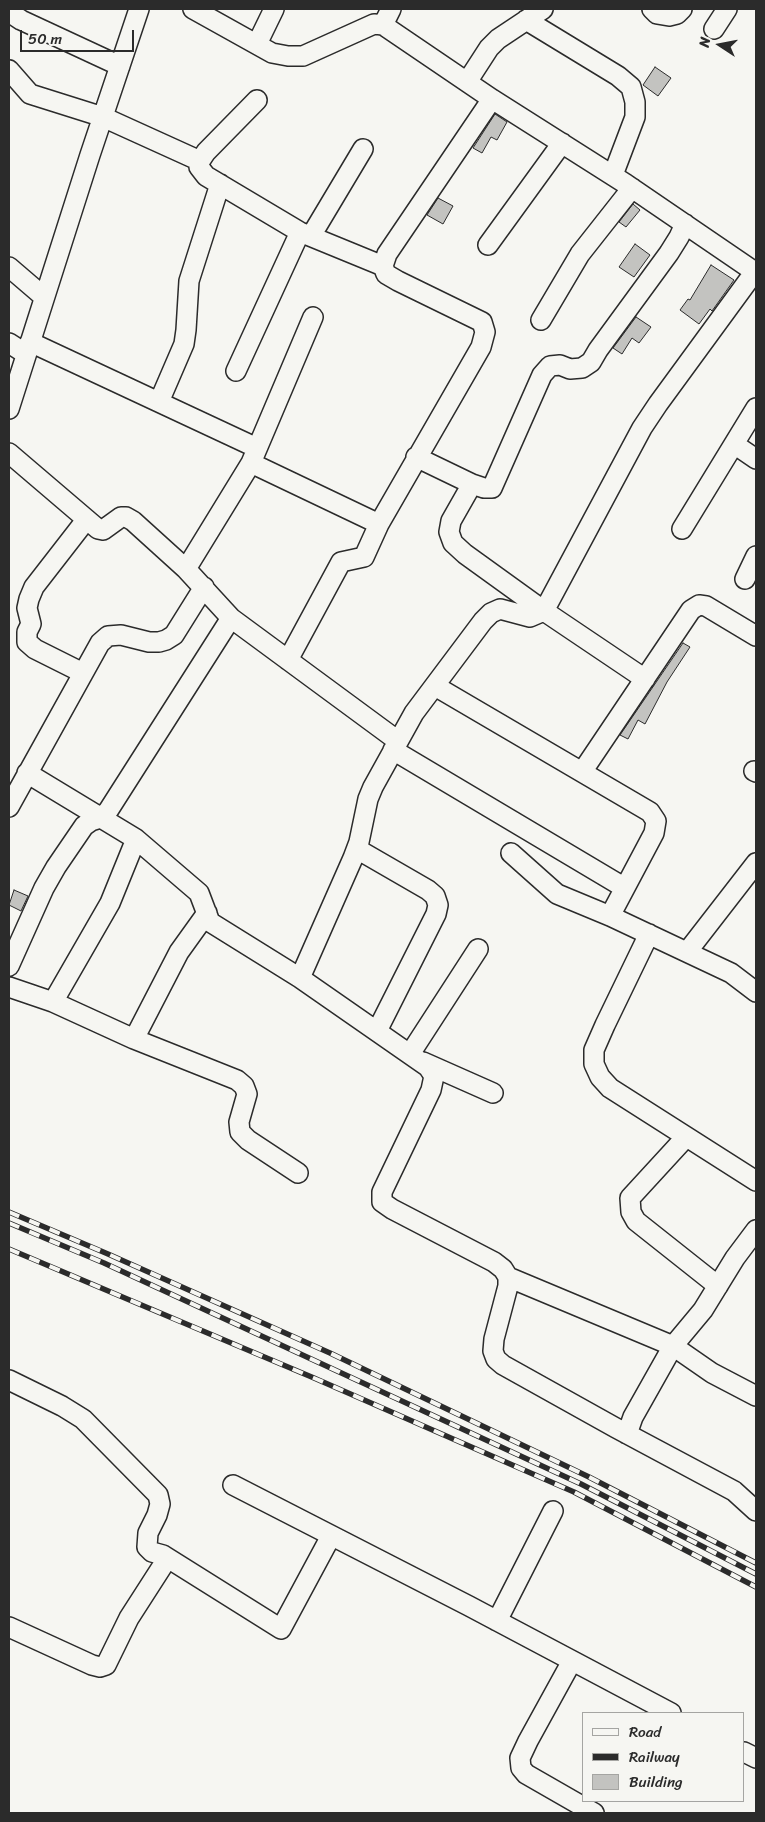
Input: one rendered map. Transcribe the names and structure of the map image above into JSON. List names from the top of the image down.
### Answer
{
  "legend": ["Road", "Railway", "Building"],
  "scale_bar": "50 m",
  "north": "left"
}
